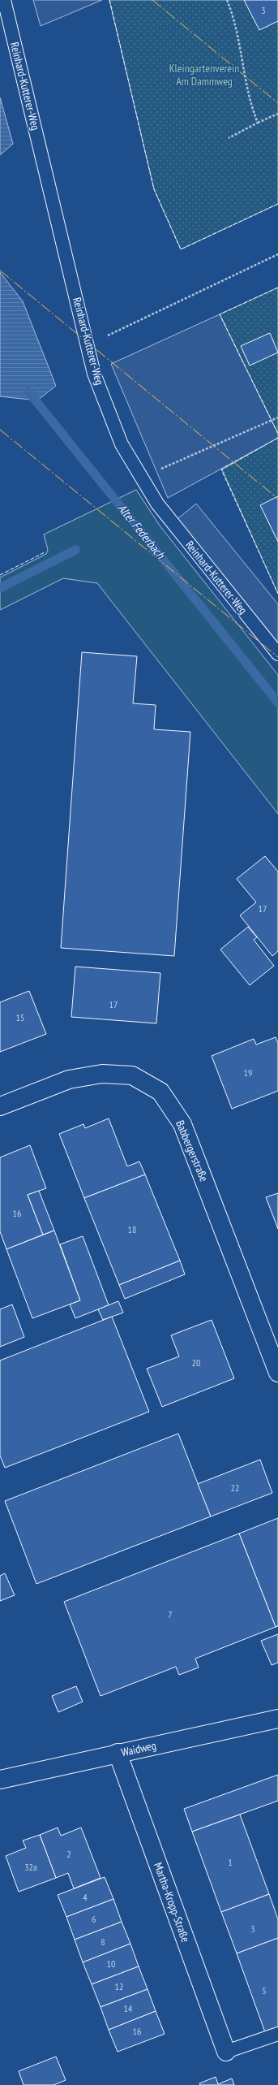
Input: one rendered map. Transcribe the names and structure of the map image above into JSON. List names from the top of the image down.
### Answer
{
  "streets": {
    "street": ["Babbergerstraße", "Waidweg", "Martha-Kropp-Straße"],
    "lane": ["Reinhard-Kutterer-Weg"]
  },
  "crossings": [
    ["Waidweg", "Martha-Kropp-Straße"]
  ],
  "water": ["Alter Federbach"],
  "parks": ["Kleingartenverein Am Dammweg"],
  "house_numbers": [
    "3",
    "17",
    "17",
    "15",
    "19",
    "16",
    "18",
    "20",
    "22",
    "7",
    "2",
    "1",
    "32a",
    "4",
    "6",
    "3",
    "8",
    "10",
    "12",
    "5",
    "14",
    "16"
  ]
}
